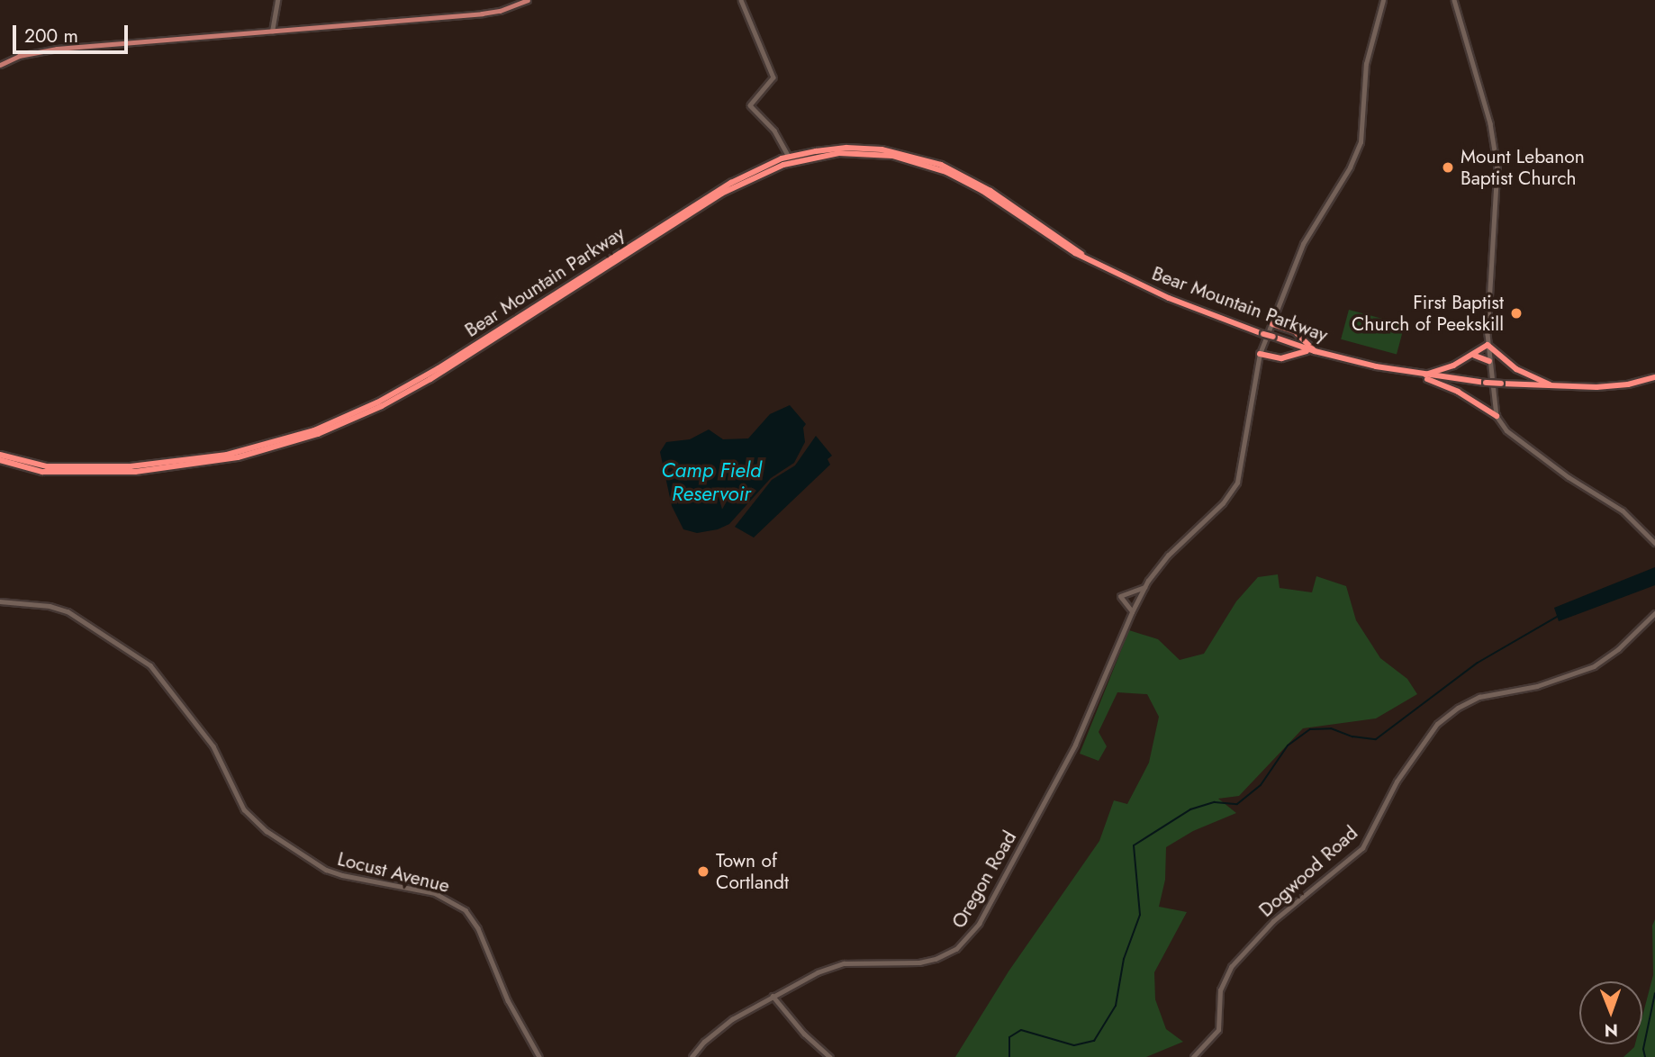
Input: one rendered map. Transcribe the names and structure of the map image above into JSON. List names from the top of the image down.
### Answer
{
  "streets": {
    "highway": ["Bear Mountain Parkway"],
    "street": ["Dogwood Road", "Locust Avenue", "Oregon Road"]
  },
  "water": ["Camp Field Reservoir"],
  "places": ["Mount Lebanon Baptist Church", "First Baptist Church of Peekskill", "Town of Cortlandt"],
  "scale_bar": "200 m",
  "north": "bottom"
}
